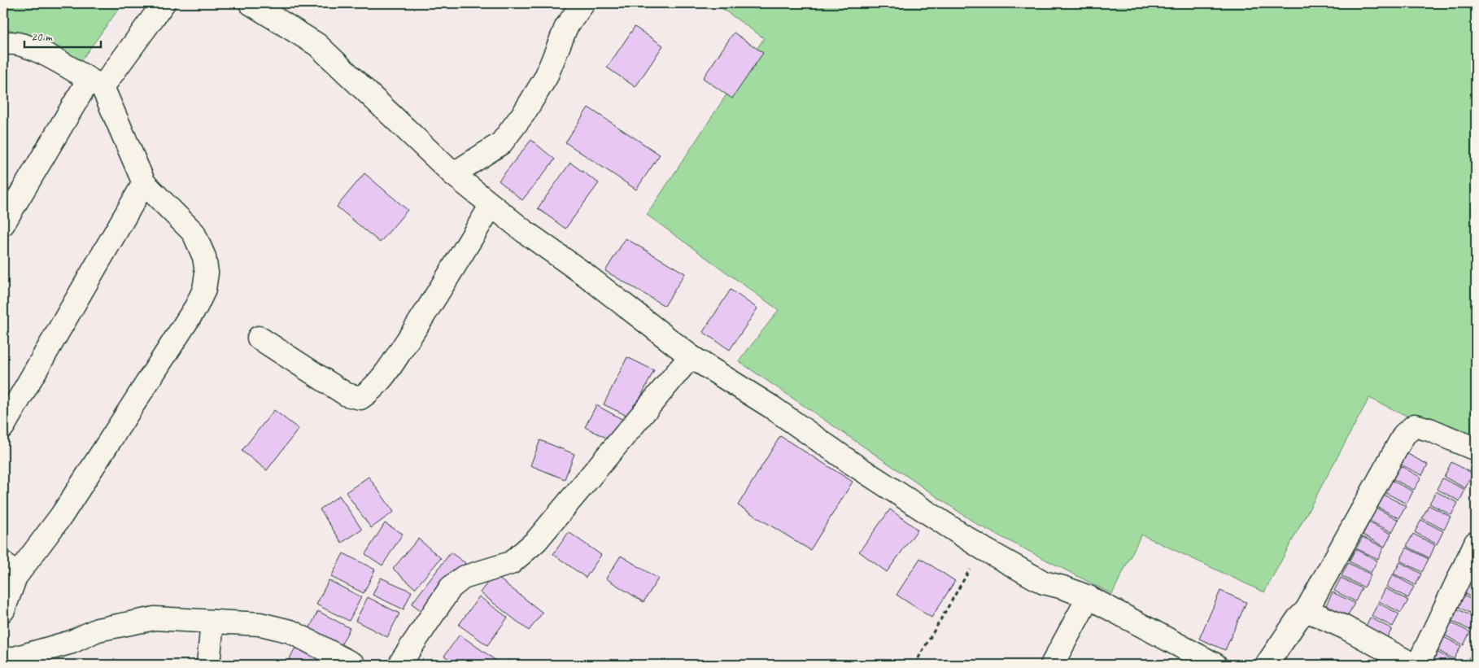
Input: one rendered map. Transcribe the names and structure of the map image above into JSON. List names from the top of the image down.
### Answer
{
  "scale_bar": "20 m"
}
